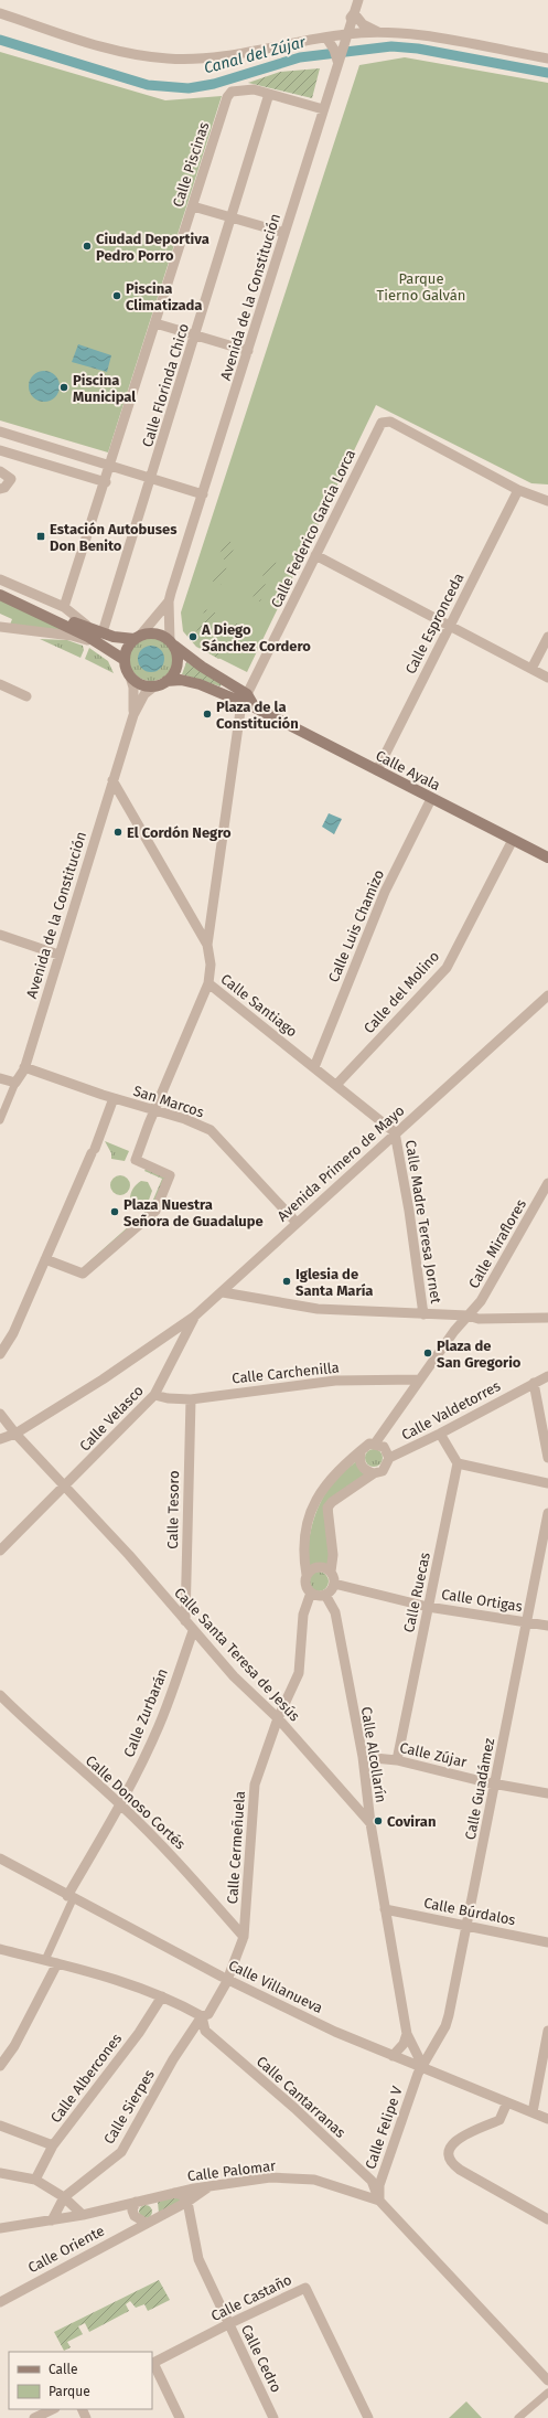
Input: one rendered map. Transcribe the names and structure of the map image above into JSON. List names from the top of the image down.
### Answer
{
  "streets": {
    "main road": ["Calle Ayala"],
    "street": [
      "Calle Piscinas",
      "Avenida de la Constitución",
      "Calle Florinda Chico",
      "Calle Federico García Lorca",
      "Calle Espronceda",
      "Calle Luis Chamizo",
      "Calle del Molino",
      "Calle Santiago",
      "San Marcos",
      "Avenida Primero de Mayo",
      "Calle Madre Teresa Jornet",
      "Calle Miraflores",
      "Calle Carchenilla",
      "Calle Valdetorres",
      "Calle Velasco",
      "Calle Tesoro",
      "Calle Ruecas",
      "Calle Ortigas",
      "Calle Santa Teresa de Jesús",
      "Calle Zurbarán",
      "Calle Alcollarín",
      "Calle Zújar",
      "Calle Guadámez",
      "Calle Donoso Cortés",
      "Calle Cermeñuela",
      "Calle Búrdalos",
      "Calle Villanueva",
      "Calle Albercones",
      "Calle Cantarranas",
      "Calle Sierpes",
      "Calle Felipe V",
      "Calle Palomar",
      "Calle Oriente",
      "Calle Castaño",
      "Calle Cedro"
    ]
  },
  "crossings": [
    ["Calle Piscinas", "Avenida de la Constitución"],
    ["Calle Piscinas", "Calle Florinda Chico"],
    ["Avenida de la Constitución", "Calle Ayala"],
    ["Avenida de la Constitución", "Calle Santiago"],
    ["Avenida de la Constitución", "San Marcos"],
    ["Calle Federico García Lorca", "Calle Espronceda"],
    ["Calle Federico García Lorca", "Calle Ayala"],
    ["Calle Federico García Lorca", "Calle Santiago"],
    ["Calle Espronceda", "Calle Ayala"],
    ["Calle Ayala", "Calle Luis Chamizo"],
    ["Calle Ayala", "Calle del Molino"],
    ["Calle Luis Chamizo", "Calle Santiago"],
    ["Calle del Molino", "Calle Santiago"],
    ["Calle Santiago", "Avenida Primero de Mayo"],
    ["Calle Santiago", "Calle Madre Teresa Jornet"],
    ["San Marcos", "Avenida Primero de Mayo"],
    ["Avenida Primero de Mayo", "Calle Madre Teresa Jornet"],
    ["Avenida Primero de Mayo", "Calle Velasco"],
    ["Avenida Primero de Mayo", "Calle Santa Teresa de Jesús"],
    ["Calle Carchenilla", "Calle Velasco"],
    ["Calle Carchenilla", "Calle Tesoro"],
    ["Calle Valdetorres", "Calle Ortigas"],
    ["Calle Valdetorres", "Calle Alcollarín"],
    ["Calle Valdetorres", "Calle Cermeñuela"],
    ["Calle Velasco", "Calle Santa Teresa de Jesús"],
    ["Calle Tesoro", "Calle Santa Teresa de Jesús"],
    ["Calle Ruecas", "Calle Ortigas"],
    ["Calle Ruecas", "Calle Zújar"],
    ["Calle Ortigas", "Calle Alcollarín"],
    ["Calle Ortigas", "Calle Guadámez"],
    ["Calle Ortigas", "Calle Cermeñuela"],
    ["Calle Santa Teresa de Jesús", "Calle Zurbarán"],
    ["Calle Santa Teresa de Jesús", "Calle Alcollarín"],
    ["Calle Santa Teresa de Jesús", "Calle Cermeñuela"],
    ["Calle Zurbarán", "Calle Donoso Cortés"],
    ["Calle Zurbarán", "Calle Villanueva"],
    ["Calle Alcollarín", "Calle Zújar"],
    ["Calle Alcollarín", "Calle Guadámez"],
    ["Calle Alcollarín", "Calle Cermeñuela"],
    ["Calle Alcollarín", "Calle Búrdalos"],
    ["Calle Alcollarín", "Calle Villanueva"],
    ["Calle Alcollarín", "Calle Felipe V"],
    ["Calle Zújar", "Calle Guadámez"],
    ["Calle Guadámez", "Calle Búrdalos"],
    ["Calle Guadámez", "Calle Villanueva"],
    ["Calle Guadámez", "Calle Felipe V"],
    ["Calle Donoso Cortés", "Calle Cermeñuela"],
    ["Calle Cermeñuela", "Calle Villanueva"],
    ["Calle Cermeñuela", "Calle Sierpes"],
    ["Calle Villanueva", "Calle Sierpes"],
    ["Calle Villanueva", "Calle Felipe V"],
    ["Calle Cantarranas", "Calle Sierpes"],
    ["Calle Cantarranas", "Calle Felipe V"],
    ["Calle Cantarranas", "Calle Palomar"],
    ["Calle Felipe V", "Calle Palomar"],
    ["Calle Palomar", "Calle Oriente"],
    ["Calle Oriente", "Calle Cedro"],
    ["Calle Castaño", "Calle Cedro"]
  ],
  "water": ["Canal del Zújar"],
  "parks": ["Parque Tierno Galván"],
  "places": {
    "other": [
      "Ciudad Deportiva Pedro Porro",
      "Piscina Climatizada",
      "Piscina Municipal",
      "A Diego Sánchez Cordero",
      "Plaza de la Constitución",
      "El Cordón Negro",
      "Plaza Nuestra Señora de Guadalupe",
      "Iglesia de Santa María",
      "Plaza de San Gregorio",
      "Coviran"
    ],
    "transit": ["Estación Autobuses Don Benito"]
  },
  "legend": ["Calle", "Parque"]
}
